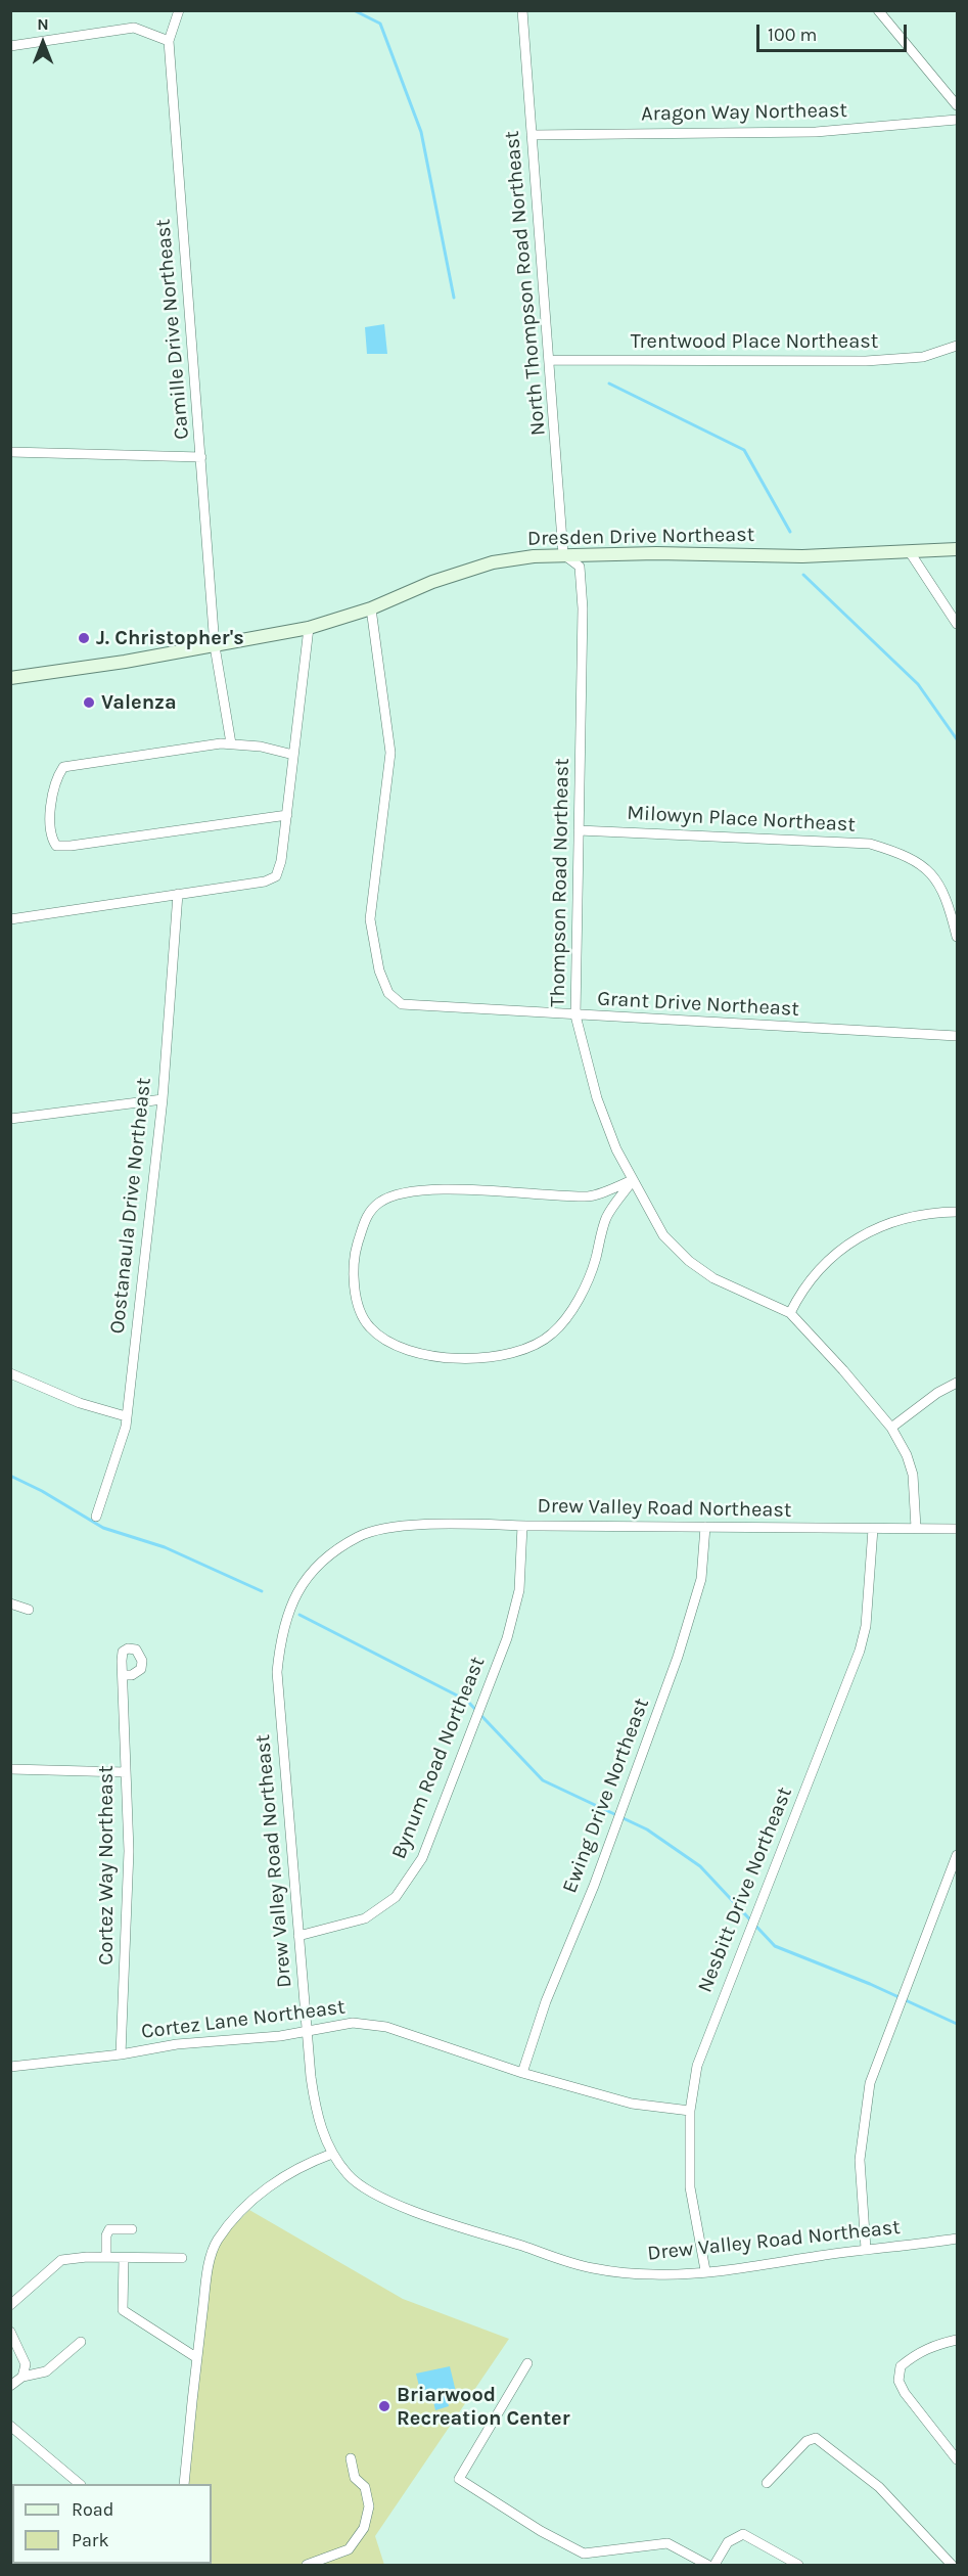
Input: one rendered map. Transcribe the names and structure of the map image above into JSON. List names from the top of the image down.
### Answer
{
  "streets": {
    "street": [
      "Aragon Way Northeast",
      "North Thompson Road Northeast",
      "Camille Drive Northeast",
      "Trentwood Place Northeast",
      "Dresden Drive Northeast",
      "Milowyn Place Northeast",
      "Thompson Road Northeast",
      "Grant Drive Northeast",
      "Oostanaula Drive Northeast",
      "Drew Valley Road Northeast",
      "Bynum Road Northeast",
      "Ewing Drive Northeast",
      "Cortez Way Northeast",
      "Nesbitt Drive Northeast",
      "Cortez Lane Northeast"
    ]
  },
  "crossings": [
    ["Aragon Way Northeast", "North Thompson Road Northeast"],
    ["North Thompson Road Northeast", "Trentwood Place Northeast"],
    ["North Thompson Road Northeast", "Dresden Drive Northeast"],
    ["North Thompson Road Northeast", "Thompson Road Northeast"],
    ["Camille Drive Northeast", "Dresden Drive Northeast"],
    ["Dresden Drive Northeast", "Thompson Road Northeast"],
    ["Dresden Drive Northeast", "Grant Drive Northeast"],
    ["Milowyn Place Northeast", "Thompson Road Northeast"],
    ["Thompson Road Northeast", "Grant Drive Northeast"],
    ["Thompson Road Northeast", "Drew Valley Road Northeast"],
    ["Drew Valley Road Northeast", "Bynum Road Northeast"],
    ["Drew Valley Road Northeast", "Ewing Drive Northeast"],
    ["Drew Valley Road Northeast", "Nesbitt Drive Northeast"],
    ["Drew Valley Road Northeast", "Cortez Lane Northeast"],
    ["Ewing Drive Northeast", "Cortez Lane Northeast"],
    ["Cortez Way Northeast", "Cortez Lane Northeast"],
    ["Nesbitt Drive Northeast", "Cortez Lane Northeast"]
  ],
  "places": ["J. Christopher's", "Valenza", "Briarwood Recreation Center"],
  "legend": ["Road", "Park"],
  "scale_bar": "100 m",
  "north": "top"
}
